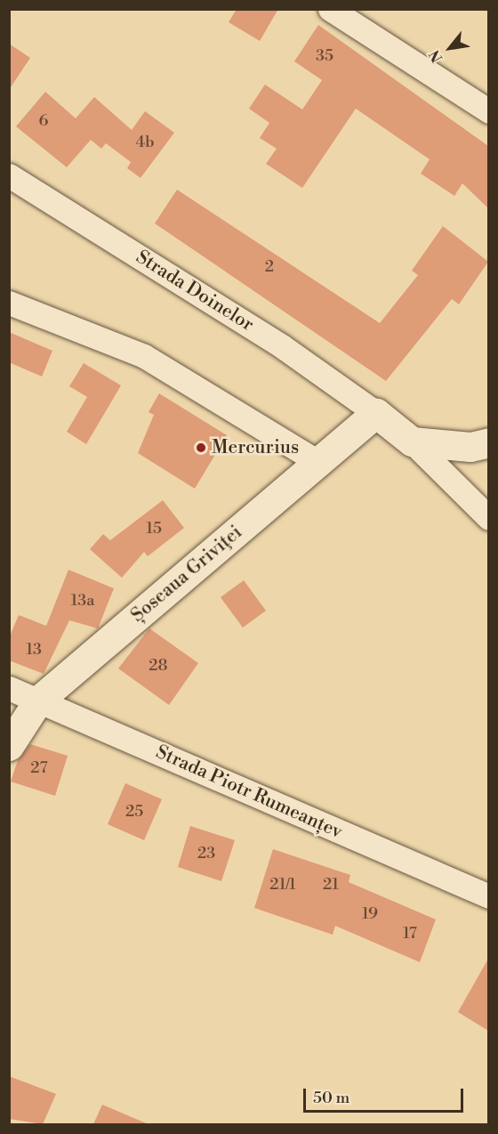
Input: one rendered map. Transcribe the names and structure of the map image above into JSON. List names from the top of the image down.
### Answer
{
  "streets": {
    "street": ["Strada Doinelor", "Șoseaua Griviţei", "Strada Piotr Rumeanțev"]
  },
  "crossings": [
    ["Strada Doinelor", "Șoseaua Griviţei"],
    ["Șoseaua Griviţei", "Strada Piotr Rumeanțev"]
  ],
  "places": ["Mercurius"],
  "house_numbers": [
    "35",
    "6",
    "4b",
    "2",
    "15",
    "13a",
    "13",
    "28",
    "27",
    "25",
    "23",
    "21/1",
    "21",
    "19",
    "17"
  ],
  "scale_bar": "50 m",
  "north": "bottom left"
}
